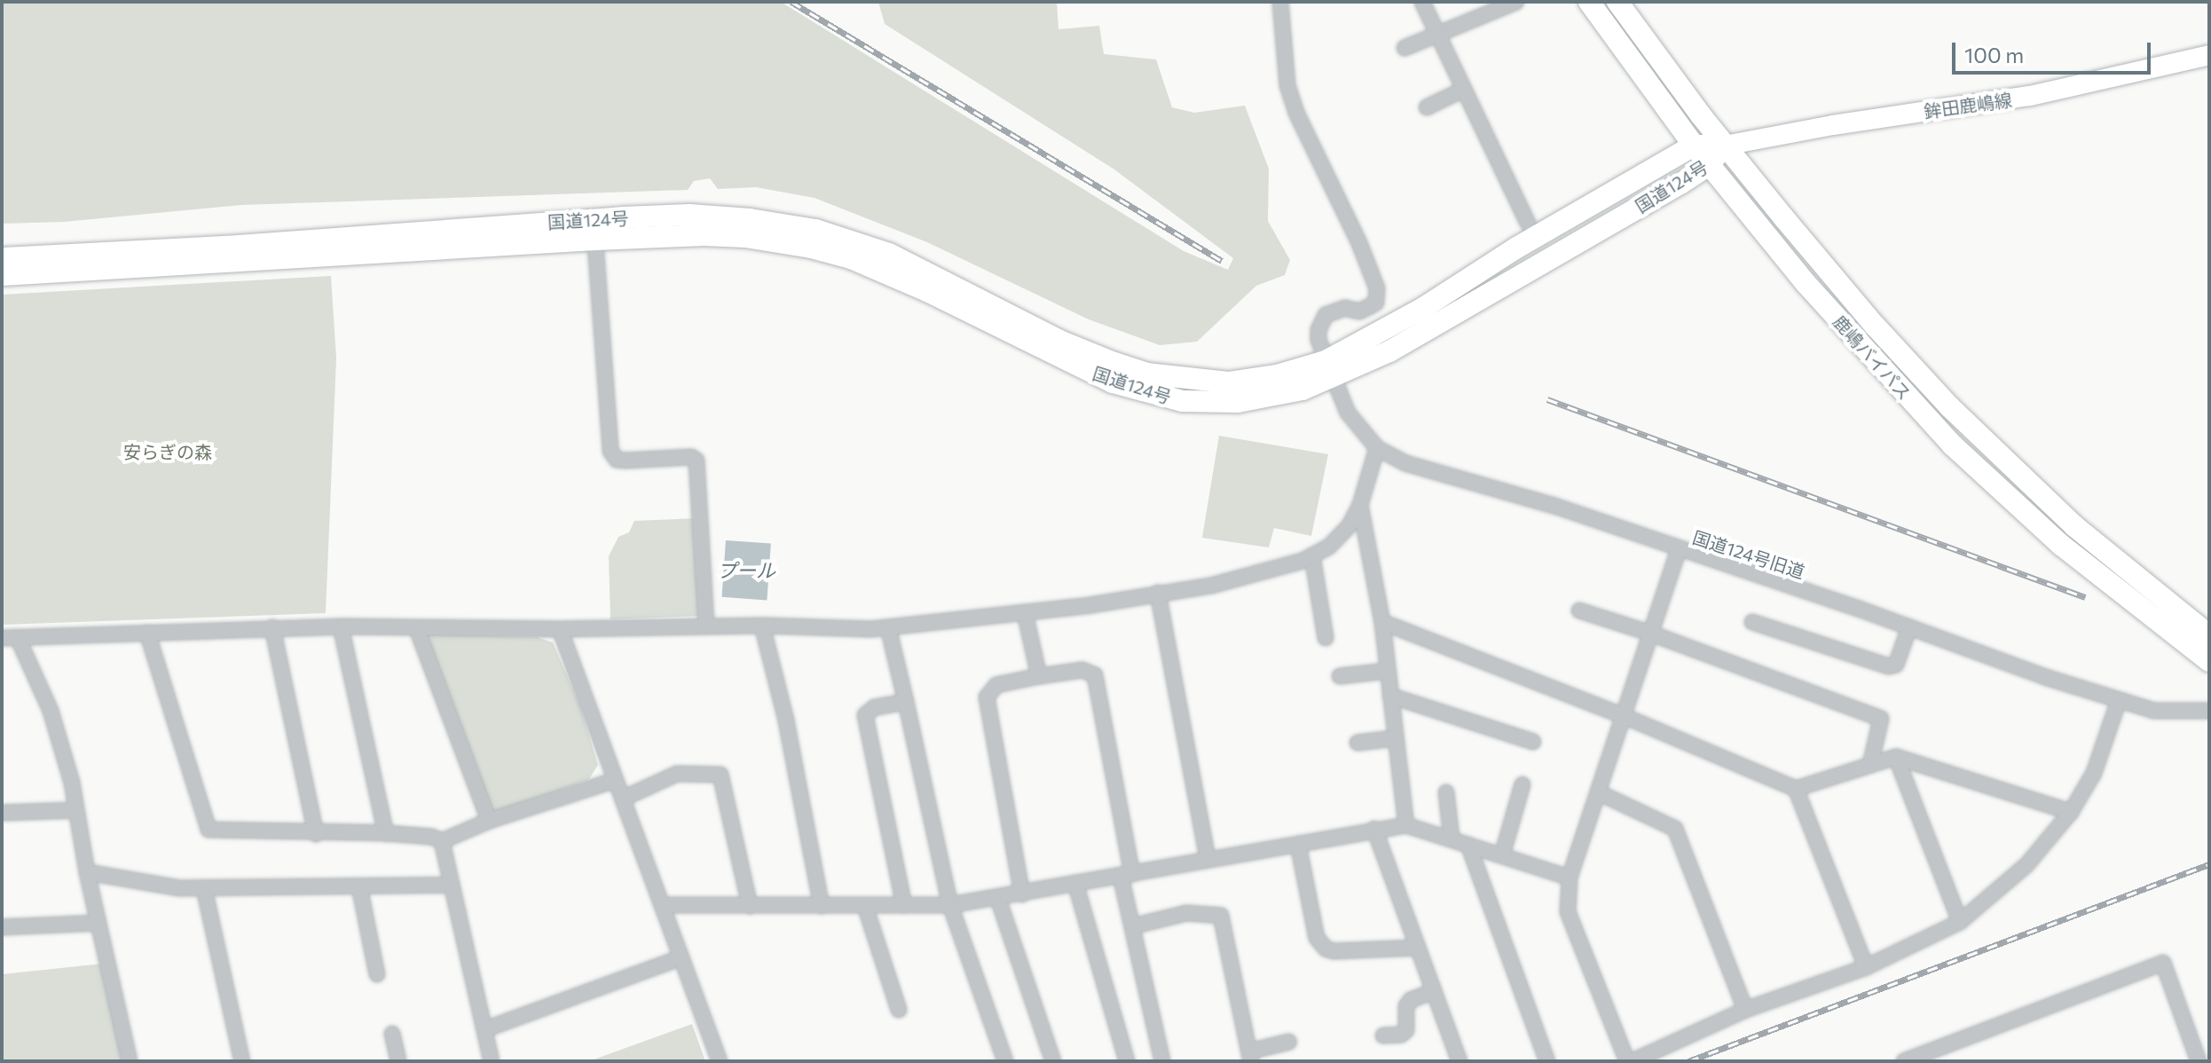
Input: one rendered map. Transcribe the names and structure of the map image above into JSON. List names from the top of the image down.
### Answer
{
  "streets": {
    "highway": ["国道124号", "鹿嶋バイパス"],
    "main road": ["鉾田鹿嶋線"],
    "street": ["国道124号旧道"]
  },
  "crossings": [
    ["鉾田鹿嶋線", "国道124号"],
    ["鉾田鹿嶋線", "鹿嶋バイパス"],
    ["国道124号", "鹿嶋バイパス"],
    ["国道124号", "国道124号旧道"]
  ],
  "water": ["プール"],
  "parks": ["安らぎの森"],
  "scale_bar": "100 m"
}
